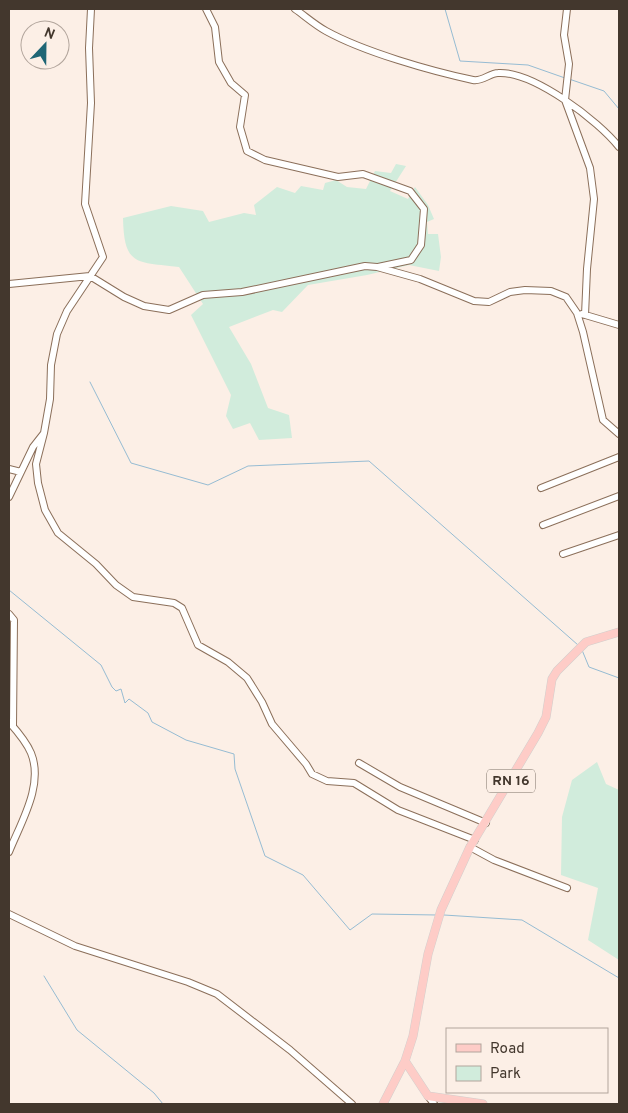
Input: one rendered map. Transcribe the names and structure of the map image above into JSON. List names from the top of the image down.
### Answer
{
  "streets": {
    "main road": ["RN 16"]
  },
  "legend": ["Road", "Park"],
  "north": "top"
}
